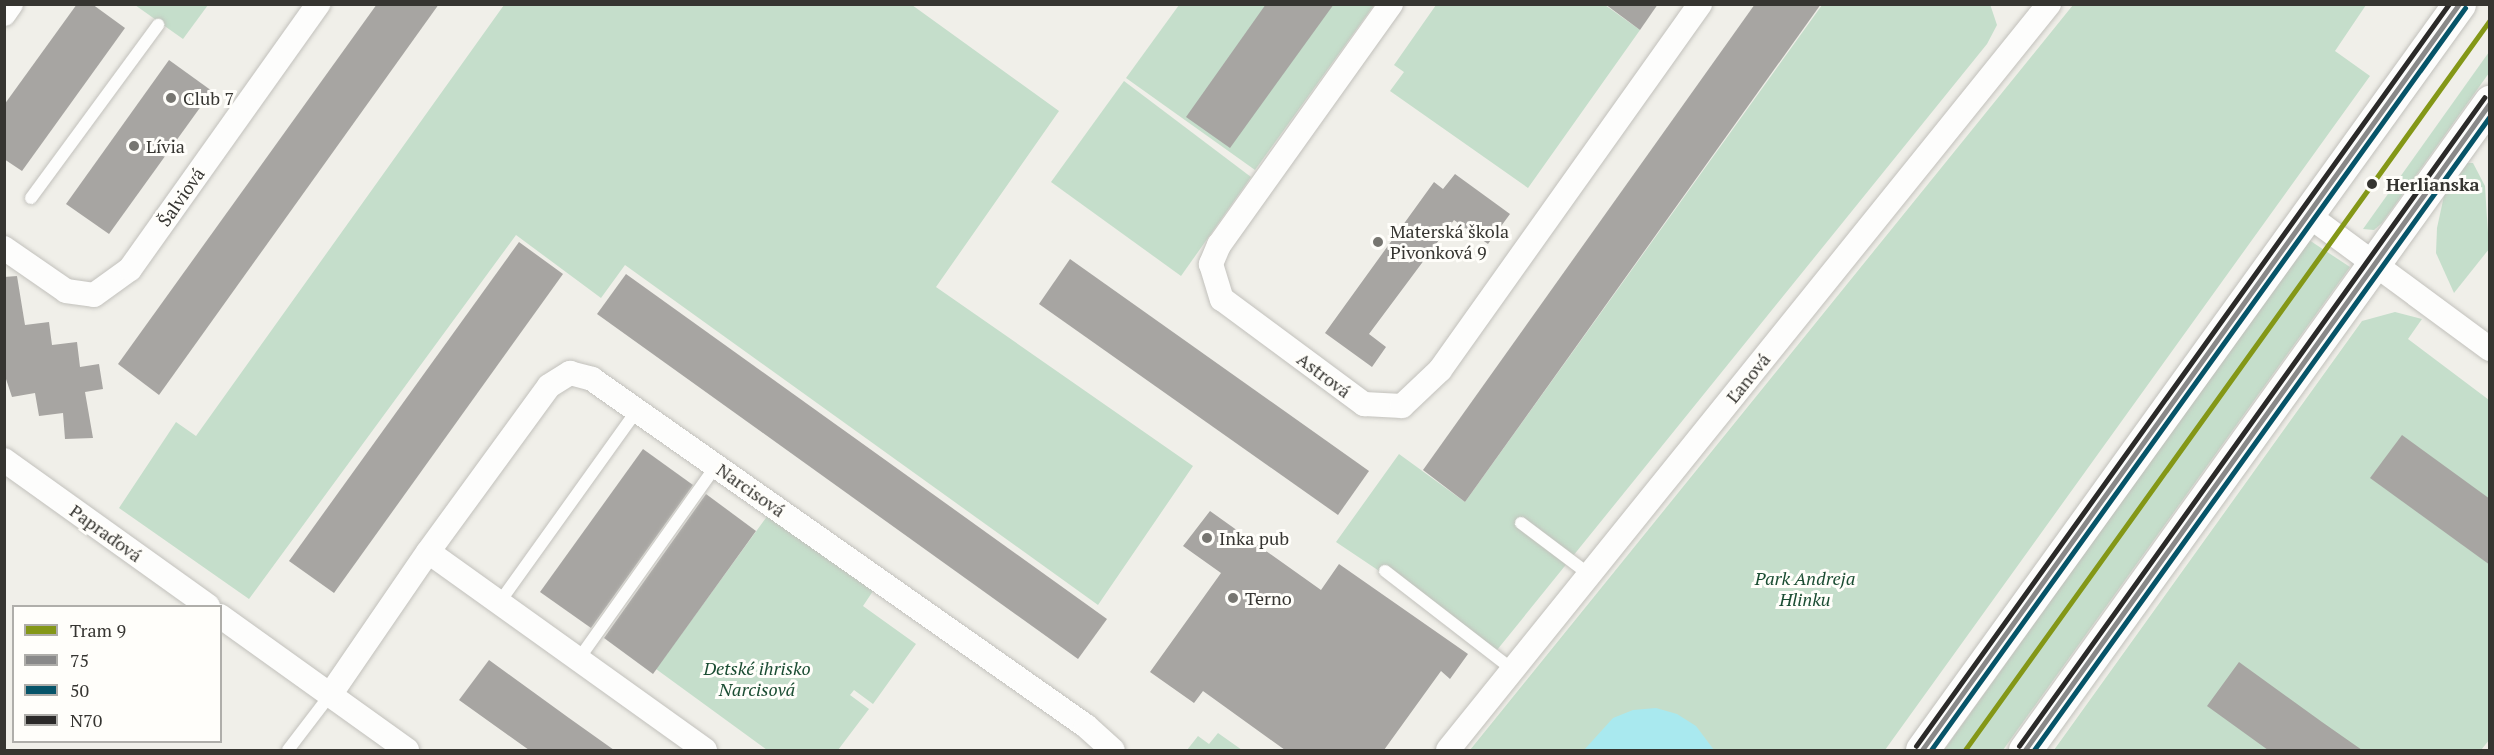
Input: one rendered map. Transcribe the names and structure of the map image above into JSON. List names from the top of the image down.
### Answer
{
  "streets": {
    "street": [
      "Šalviová",
      "Astrová",
      "Ľanová",
      "Narcisová",
      "Papraďová"
    ]
  },
  "parks": ["Park Andreja Hlinku", "Detské ihrisko Narcisová"],
  "places": [
    "Club 7",
    "Lívia",
    "Herlianska",
    "Materská škola Pivonková 9",
    "Inka pub",
    "Terno"
  ],
  "lines": [
    "transit line 75",
    "transit line N70",
    "transit line 50",
    "tram line 9"
  ],
  "legend": [
    "Tram 9",
    "75",
    "50",
    "N70"
  ]
}
